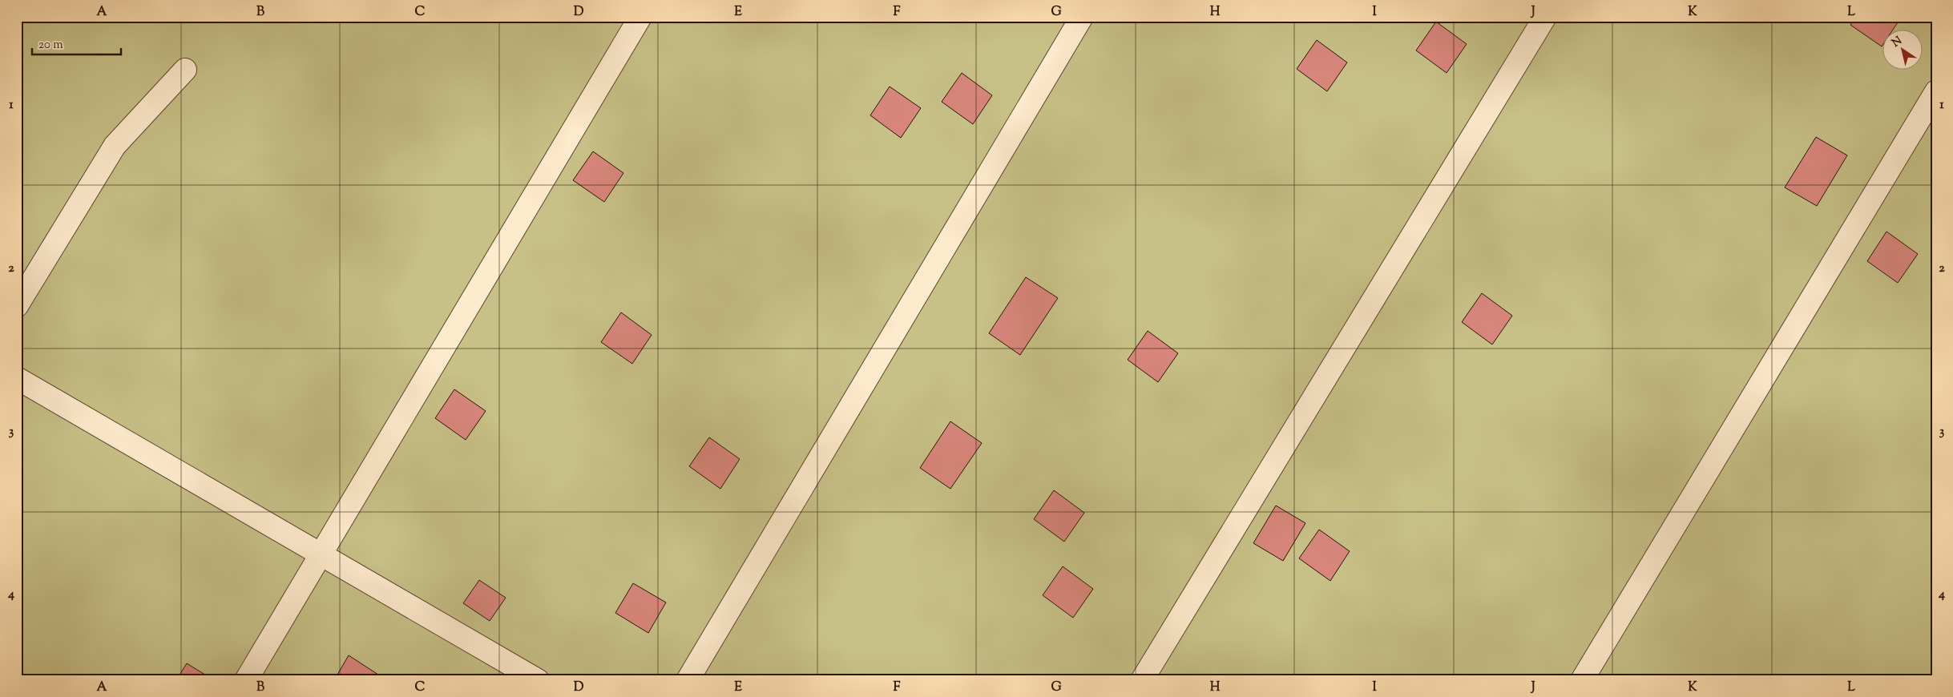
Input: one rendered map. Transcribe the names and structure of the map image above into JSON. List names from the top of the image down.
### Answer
{
  "scale_bar": "20 m",
  "north": "top left",
  "grid": {
    "columns": [
      "A",
      "B",
      "C",
      "D",
      "E",
      "F",
      "G",
      "H",
      "I",
      "J",
      "K",
      "L"
    ],
    "rows": [
      "1",
      "2",
      "3",
      "4"
    ]
  }
}
